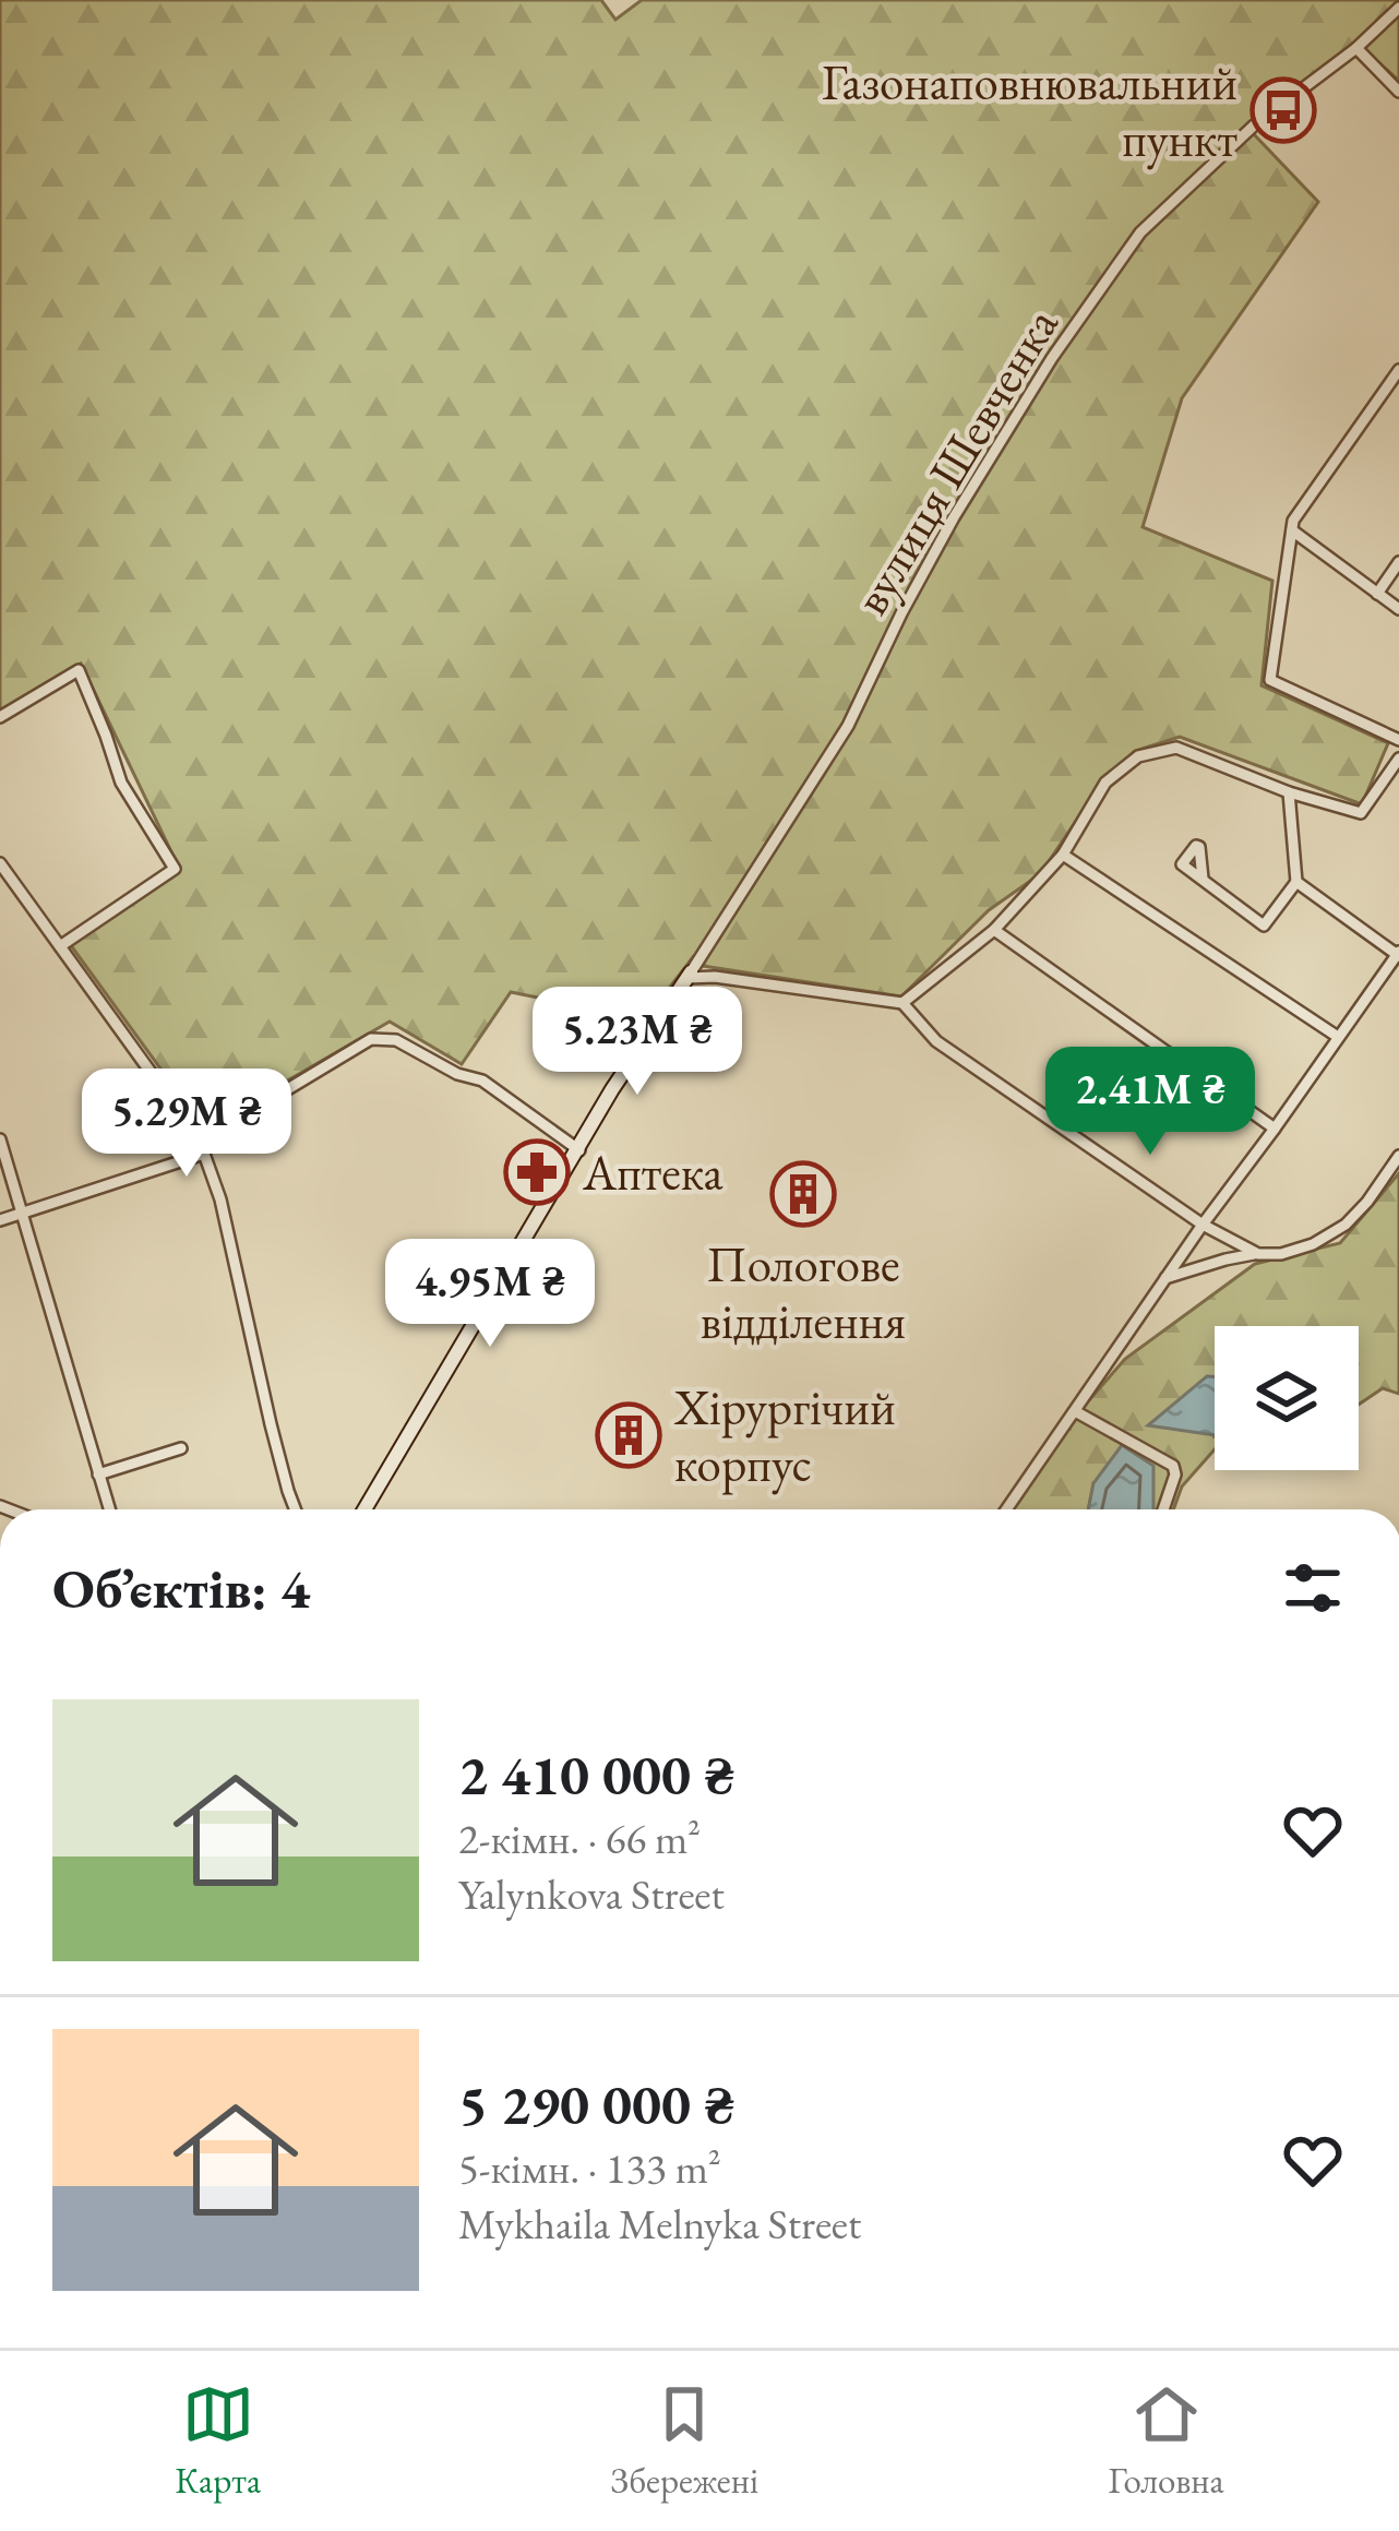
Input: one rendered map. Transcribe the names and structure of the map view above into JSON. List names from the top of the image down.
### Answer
{
  "streets": {
    "street": ["вулиця Шевченка"]
  },
  "places": {
    "bus stop": ["Газонаповнювальний пункт"],
    "pharmacy": ["Аптека"],
    "building": ["Пологове відділення", "Хірургічий корпус"]
  },
  "page": {
    "price": [
      "5.23M ₴",
      "2.41M ₴",
      "5.29M ₴",
      "4.95M ₴"
    ],
    "heading": "Об’єктів: 4",
    "list": [
      {
        "name": "2 410 000 ₴",
        "note": "2-кімн. · 66 m² · Yalynkova Street"
      },
      {
        "name": "5 290 000 ₴",
        "note": "5-кімн. · 133 m² · Mykhaila Melnyka Street"
      }
    ],
    "tabs": ["Карта", "Збережені", "Головна"]
  }
}
